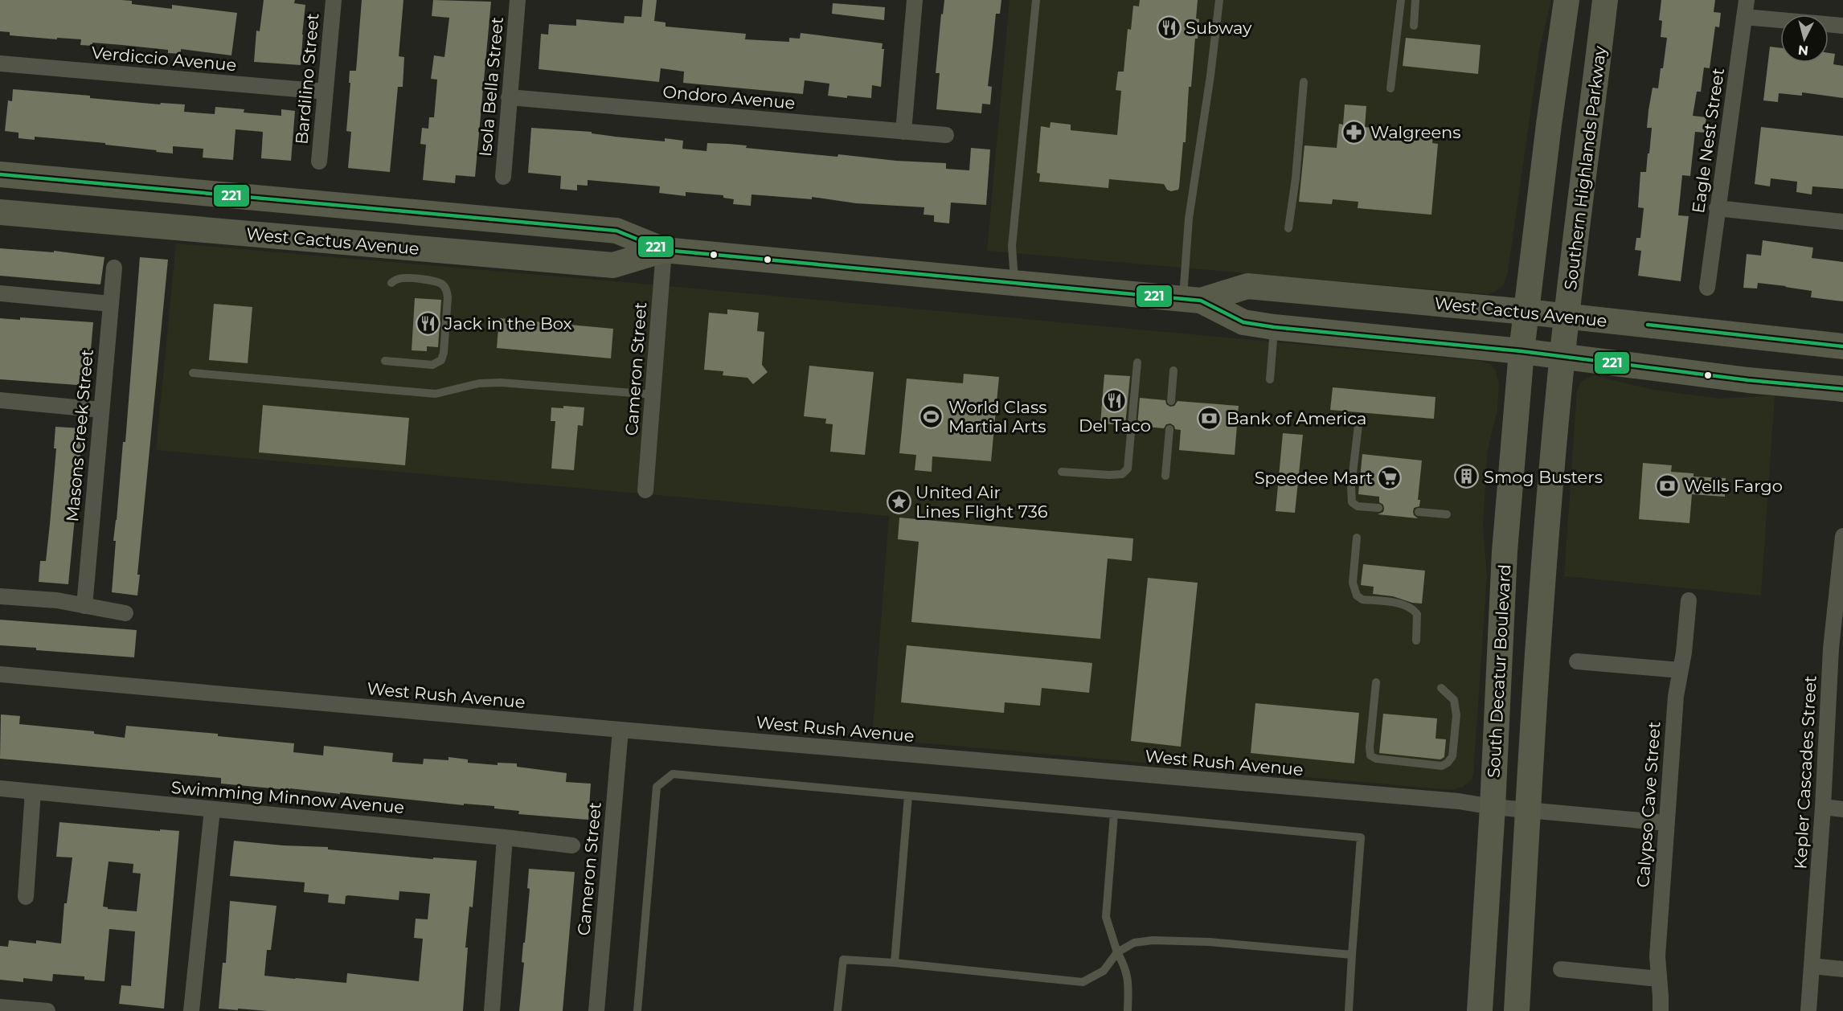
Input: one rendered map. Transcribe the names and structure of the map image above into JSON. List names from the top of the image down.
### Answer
{
  "streets": {
    "main road": ["Southern Highlands Parkway", "West Cactus Avenue", "South Decatur Boulevard"],
    "street": [
      "Verdiccio Avenue",
      "Bardilino Street",
      "Isola Bella Street",
      "Ondoro Avenue",
      "Eagle Nest Street",
      "Cameron Street",
      "Masons Creek Street",
      "West Rush Avenue",
      "Kepler Cascades Street",
      "Swimming Minnow Avenue",
      "Calypso Cave Street"
    ]
  },
  "crossings": [
    ["Verdiccio Avenue", "Bardilino Street"],
    ["Isola Bella Street", "Ondoro Avenue"],
    ["Southern Highlands Parkway", "West Cactus Avenue"],
    ["West Cactus Avenue", "Cameron Street"],
    ["West Cactus Avenue", "South Decatur Boulevard"],
    ["Cameron Street", "West Rush Avenue"],
    ["South Decatur Boulevard", "West Rush Avenue"],
    ["West Rush Avenue", "Calypso Cave Street"]
  ],
  "places": {
    "restaurant": ["Subway", "Jack in the Box", "Del Taco"],
    "pharmacy": ["Walgreens"],
    "sports": ["World Class Martial Arts"],
    "bank": ["Bank of America", "Wells Fargo"],
    "building": ["Smog Busters"],
    "supermarket": ["Speedee Mart"],
    "place": ["United Air Lines Flight 736"]
  },
  "lines": ["transit line 221"],
  "north": "bottom"
}
